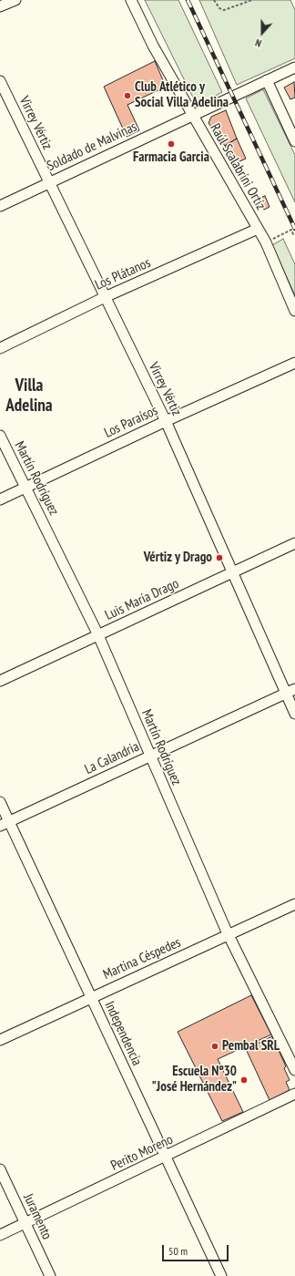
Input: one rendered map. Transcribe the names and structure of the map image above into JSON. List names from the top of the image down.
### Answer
{
  "streets": {
    "street": [
      "Virrey Vértiz",
      "Soldado de Malvinas",
      "Raúl Scalabrini Ortíz",
      "Los Plátanos",
      "Los Paraísos",
      "Martín Rodríguez",
      "Luis María Drago",
      "La Calandria",
      "Martina Céspedes",
      "Independencia",
      "Perito Moreno",
      "Juramento"
    ]
  },
  "crossings": [
    ["Virrey Vértiz", "Soldado de Malvinas"],
    ["Virrey Vértiz", "Los Plátanos"],
    ["Virrey Vértiz", "Los Paraísos"],
    ["Virrey Vértiz", "Luis María Drago"],
    ["Virrey Vértiz", "La Calandria"],
    ["Soldado de Malvinas", "Raúl Scalabrini Ortíz"],
    ["Raúl Scalabrini Ortíz", "Los Plátanos"],
    ["Los Paraísos", "Martín Rodríguez"],
    ["Martín Rodríguez", "Luis María Drago"],
    ["Martín Rodríguez", "La Calandria"],
    ["Martín Rodríguez", "Martina Céspedes"],
    ["La Calandria", "Independencia"],
    ["Martina Céspedes", "Independencia"],
    ["Independencia", "Perito Moreno"],
    ["Perito Moreno", "Juramento"]
  ],
  "districts": ["Villa Adelina"],
  "places": [
    "Club Atlético y Social Villa Adelina",
    "Farmacia Garcia",
    "Vértiz y Drago",
    "Pembal SRL",
    "Escuela Nº30 \"José Hernández\""
  ],
  "scale_bar": "50 m",
  "north": "bottom"
}
